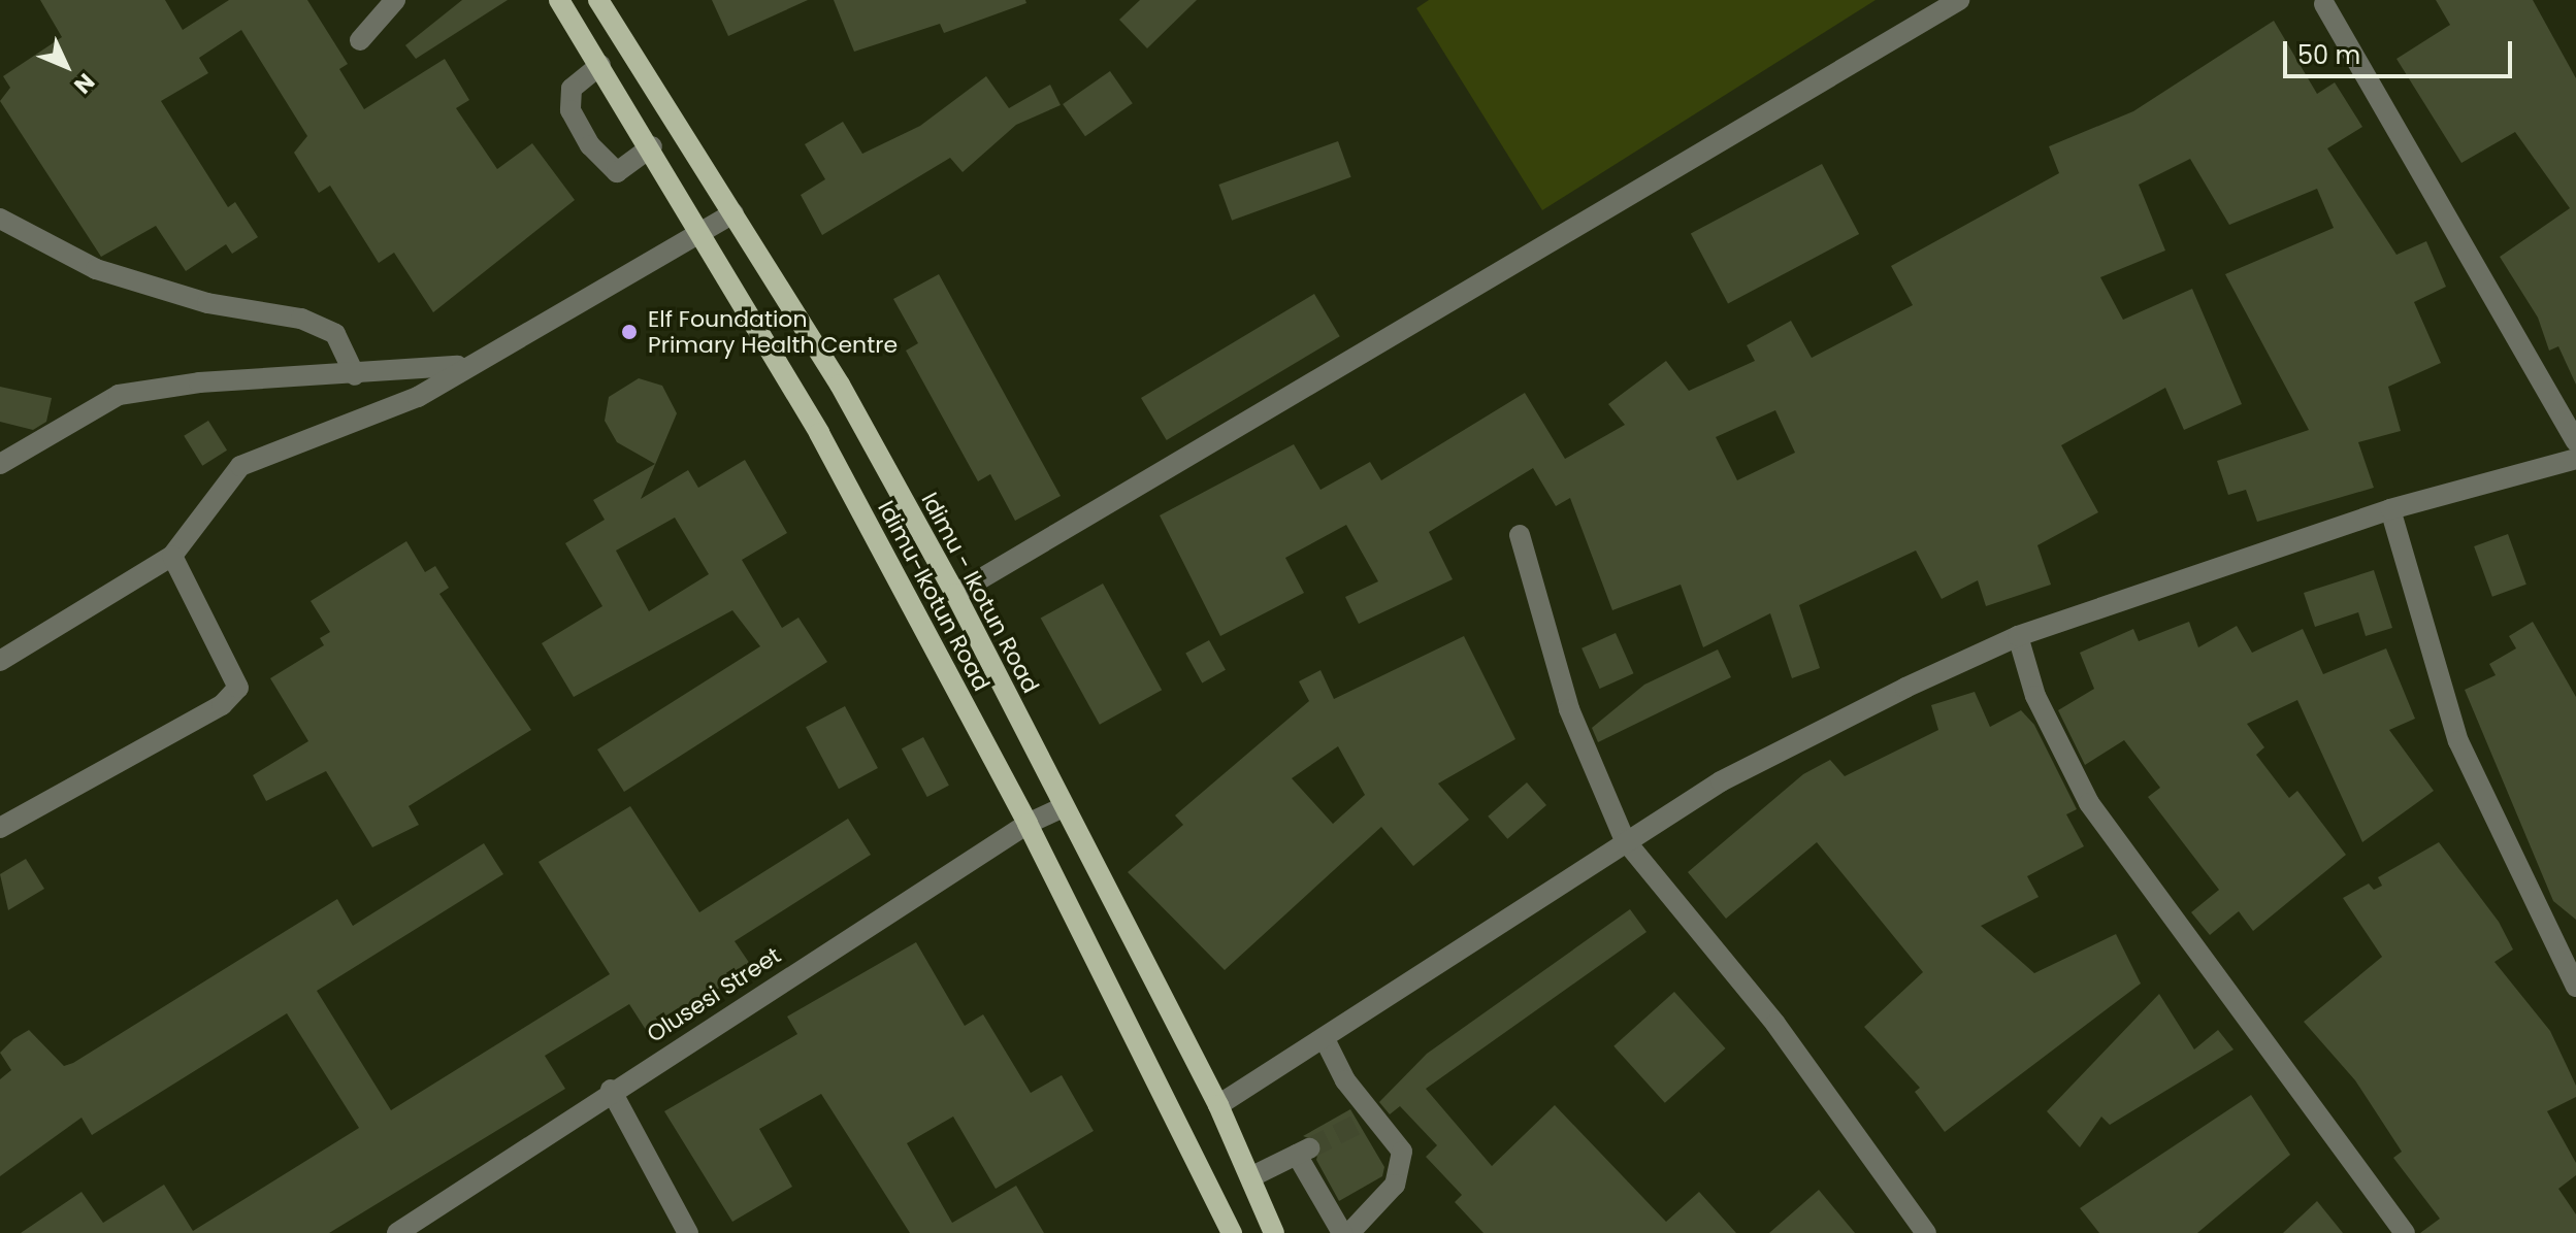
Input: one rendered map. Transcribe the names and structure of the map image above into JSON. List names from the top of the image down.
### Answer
{
  "streets": {
    "main road": ["Idimu - Ikotun Road", "Idimu-Ikotun Road"],
    "street": ["Olusesi Street"]
  },
  "crossings": [
    ["Idimu - Ikotun Road", "Olusesi Street"],
    ["Idimu-Ikotun Road", "Olusesi Street"]
  ],
  "places": ["Elf Foundation Primary Health Centre"],
  "scale_bar": "50 m",
  "north": "bottom right"
}
